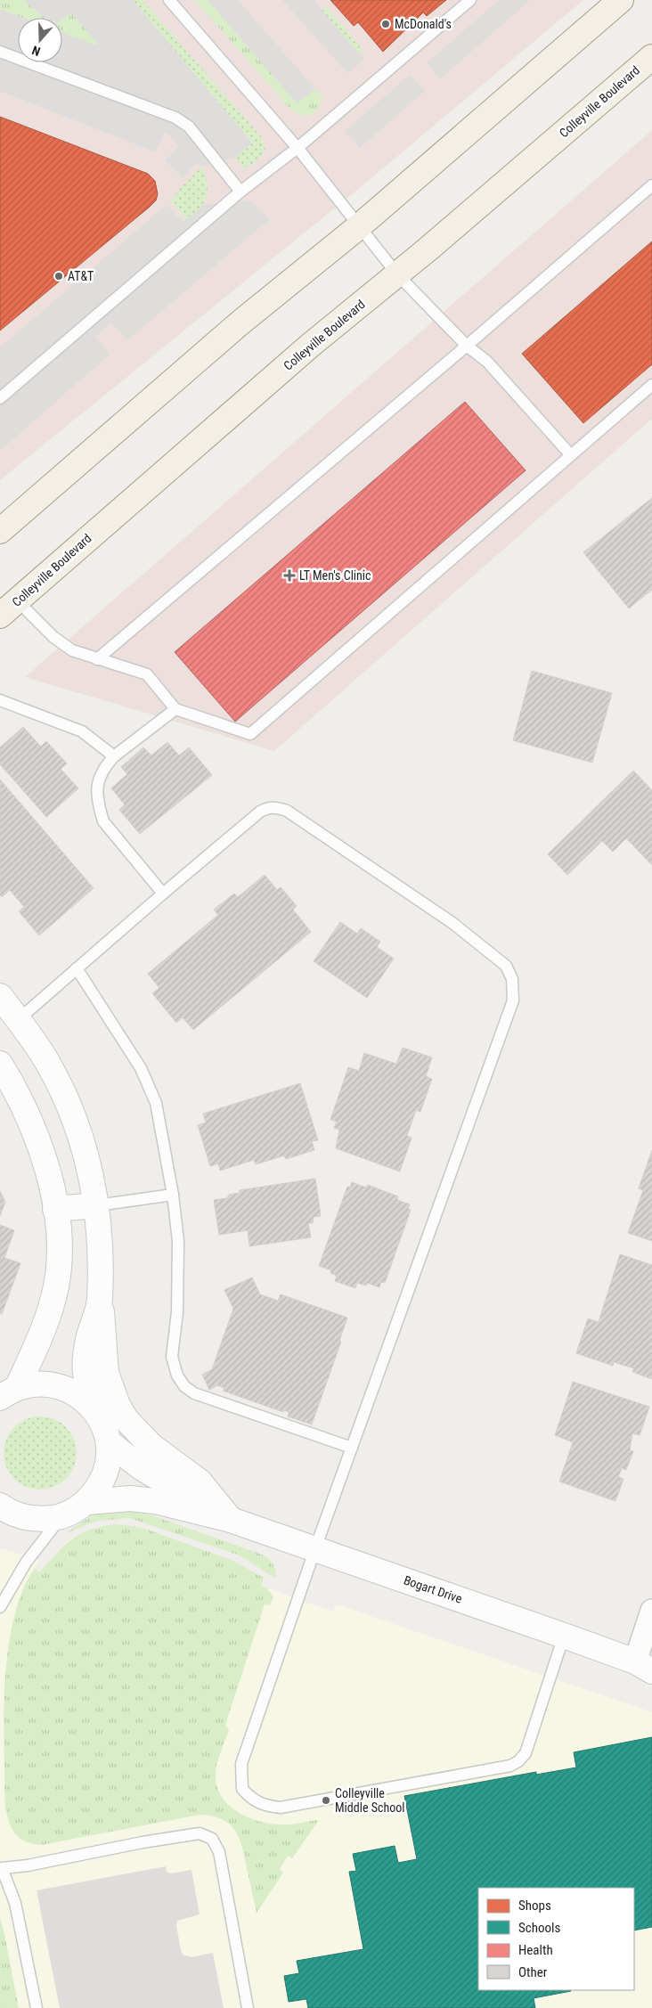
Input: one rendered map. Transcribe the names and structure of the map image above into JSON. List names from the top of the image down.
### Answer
{
  "streets": {
    "main road": ["Colleyville Boulevard"],
    "street": ["Bogart Drive"]
  },
  "places": {
    "other": ["McDonald's", "AT&T", "Colleyville Middle School"],
    "health": ["LT Men's Clinic"]
  },
  "legend": [
    "Shops",
    "Schools",
    "Health",
    "Other"
  ],
  "north": "bottom"
}
